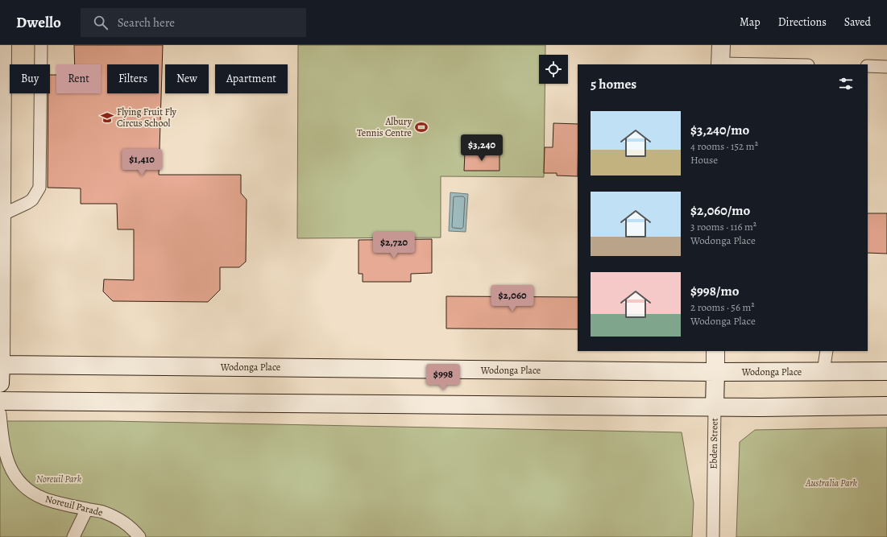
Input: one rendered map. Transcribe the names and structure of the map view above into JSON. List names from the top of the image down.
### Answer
{
  "streets": {
    "main road": ["Wodonga Place", "Ebden Street"],
    "lane": ["Noreuil Parade"]
  },
  "crossings": [
    ["Wodonga Place", "Ebden Street"]
  ],
  "parks": ["Noreuil Park", "Australia Park"],
  "places": {
    "school or university": ["Flying Fruit Fly Circus School"],
    "sports": ["Albury Tennis Centre"]
  },
  "page": {
    "header": "Dwello",
    "search": "Search here",
    "nav": ["Map", "Directions", "Saved"],
    "chip": [
      "Buy",
      "Rent",
      "Filters",
      "New",
      "Apartment"
    ],
    "heading": "5 homes",
    "list": [
      {
        "name": "$3,240/mo",
        "note": "4 rooms · 152 m² · House"
      },
      {
        "name": "$2,060/mo",
        "note": "3 rooms · 116 m² · Wodonga Place"
      },
      {
        "name": "$998/mo",
        "note": "2 rooms · 56 m² · Wodonga Place"
      }
    ],
    "price": [
      "$3,240",
      "$1,410",
      "$2,720",
      "$2,060",
      "$998"
    ]
  }
}
